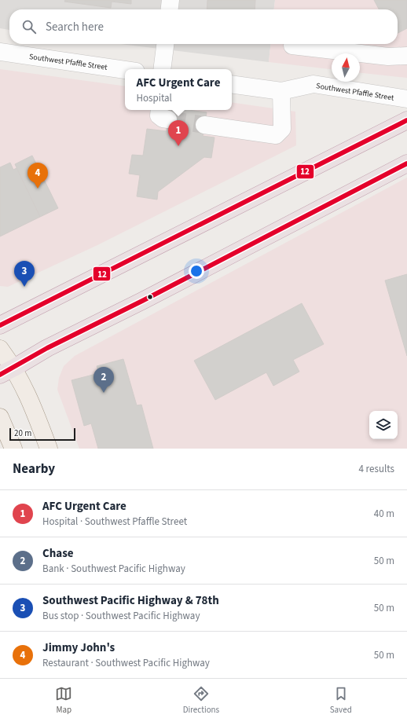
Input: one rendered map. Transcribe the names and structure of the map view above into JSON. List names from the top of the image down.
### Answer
{
  "streets": {
    "street": ["Southwest Pfaffle Street"]
  },
  "lines": ["transit line 12"],
  "scale_bar": "20 m",
  "north": "top",
  "page": {
    "search": "Search here",
    "popup": ["AFC Urgent Care", "Hospital"],
    "pins": [
      "1",
      "4",
      "3",
      "2"
    ],
    "scale": "20 m",
    "heading": ["Nearby", "4 results"],
    "list": [
      {
        "mark": "1",
        "name": "AFC Urgent Care",
        "note": "Hospital · Southwest Pfaffle Street",
        "value": "40 m"
      },
      {
        "mark": "2",
        "name": "Chase",
        "note": "Bank · Southwest Pacific Highway",
        "value": "50 m"
      },
      {
        "mark": "3",
        "name": "Southwest Pacific Highway & 78th",
        "note": "Bus stop · Southwest Pacific Highway",
        "value": "50 m"
      },
      {
        "mark": "4",
        "name": "Jimmy John's",
        "note": "Restaurant · Southwest Pacific Highway",
        "value": "50 m"
      }
    ],
    "nav": ["Map", "Directions", "Saved"]
  }
}
